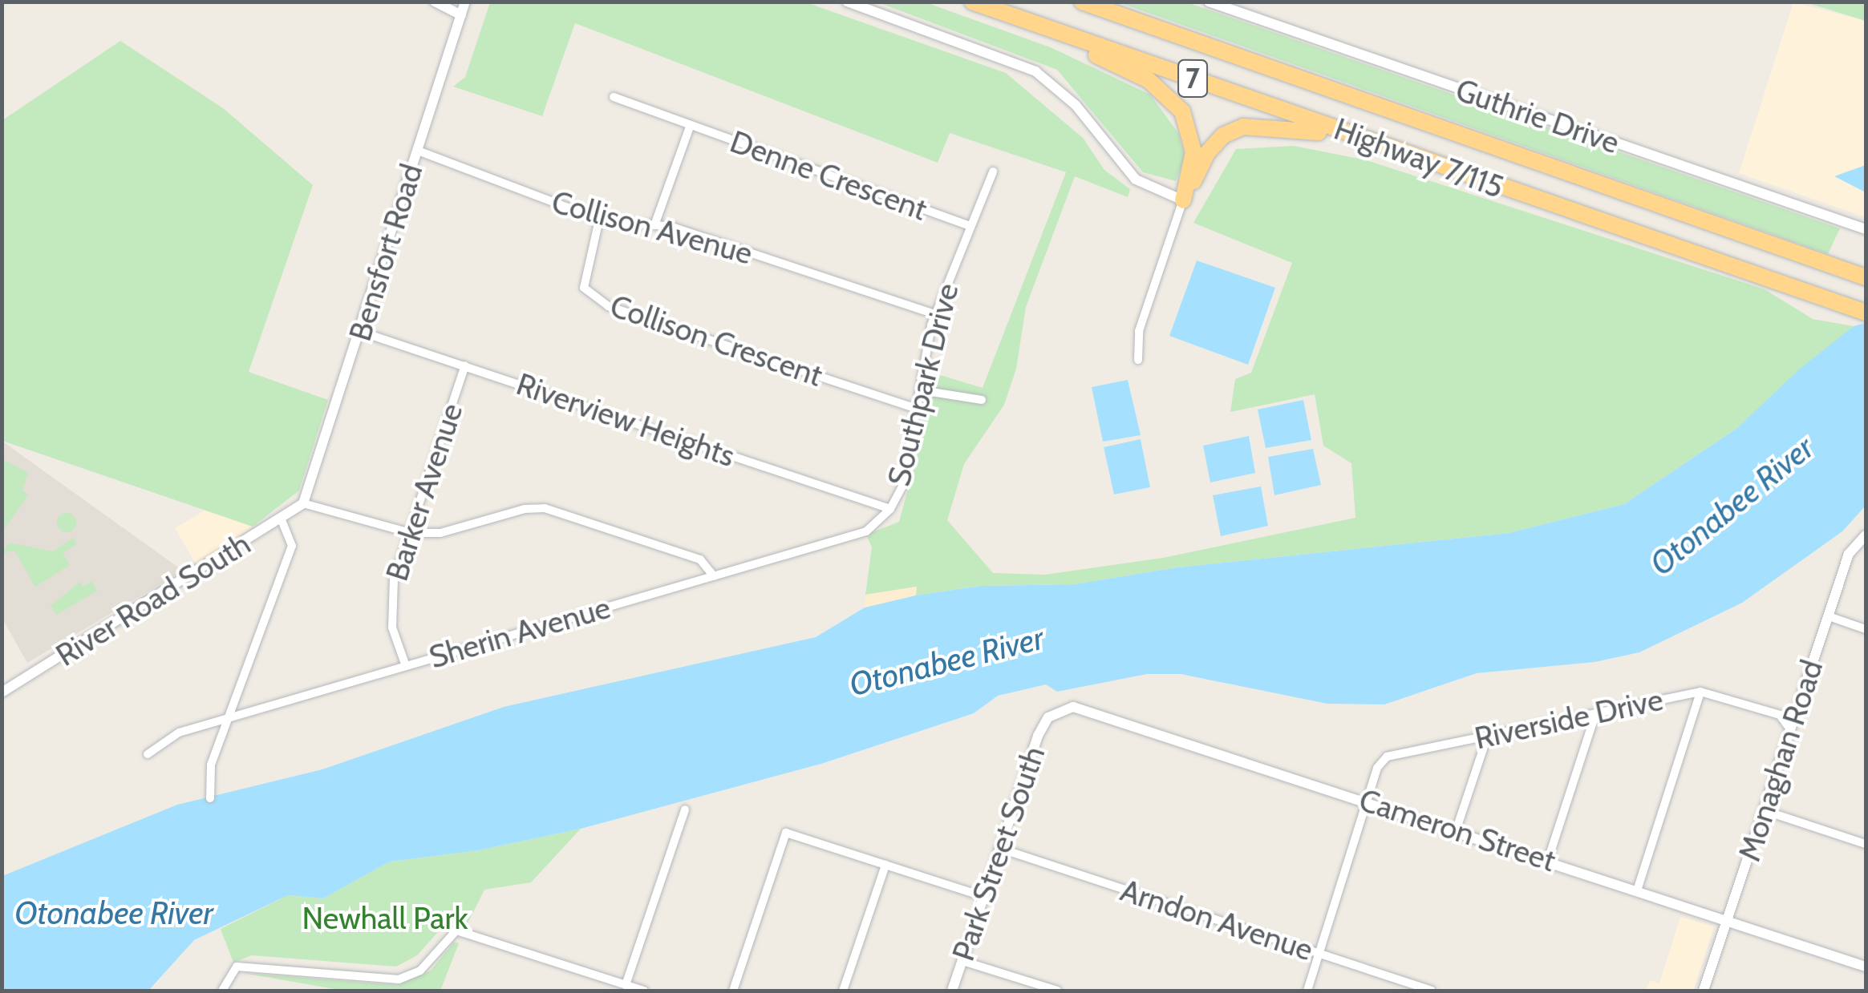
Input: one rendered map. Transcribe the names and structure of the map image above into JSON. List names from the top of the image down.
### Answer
{
  "streets": {
    "highway": ["7", "Highway 7/115"],
    "street": [
      "Guthrie Drive",
      "Denne Crescent",
      "Collison Avenue",
      "Bensfort Road",
      "Collison Crescent",
      "Southpark Drive",
      "Riverview Heights",
      "Barker Avenue",
      "River Road South",
      "Sherin Avenue",
      "Riverside Drive",
      "Monaghan Road",
      "Cameron Street",
      "Park Street South",
      "Arndon Avenue"
    ]
  },
  "crossings": [
    ["Denne Crescent", "Collison Avenue"],
    ["Denne Crescent", "Southpark Drive"],
    ["Collison Avenue", "Bensfort Road"],
    ["Collison Avenue", "Collison Crescent"],
    ["Collison Avenue", "Southpark Drive"],
    ["Bensfort Road", "Riverview Heights"],
    ["Bensfort Road", "River Road South"],
    ["Collison Crescent", "Southpark Drive"],
    ["Southpark Drive", "Riverview Heights"],
    ["Southpark Drive", "Sherin Avenue"],
    ["Riverview Heights", "Barker Avenue"],
    ["Riverview Heights", "Sherin Avenue"],
    ["Barker Avenue", "Sherin Avenue"],
    ["Riverside Drive", "Monaghan Road"],
    ["Riverside Drive", "Cameron Street"],
    ["Monaghan Road", "Cameron Street"],
    ["Cameron Street", "Park Street South"],
    ["Park Street South", "Arndon Avenue"]
  ],
  "water": ["Otonabee River"],
  "parks": ["Newhall Park"]
}
